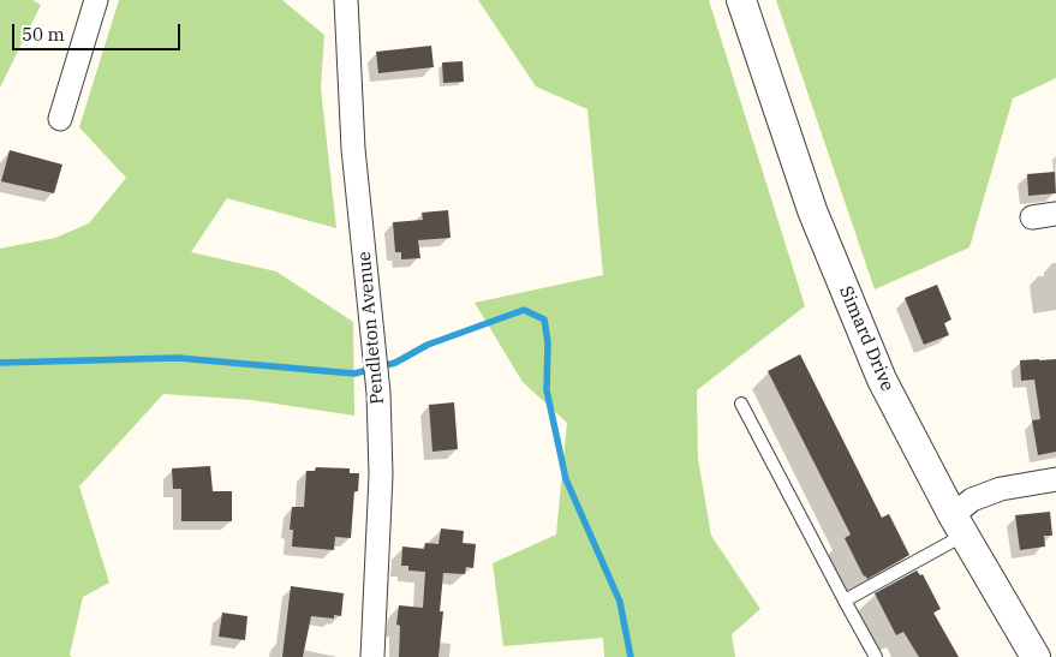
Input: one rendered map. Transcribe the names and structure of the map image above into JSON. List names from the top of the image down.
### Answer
{
  "streets": {
    "street": ["Pendleton Avenue", "Simard Drive"]
  },
  "scale_bar": "50 m"
}
